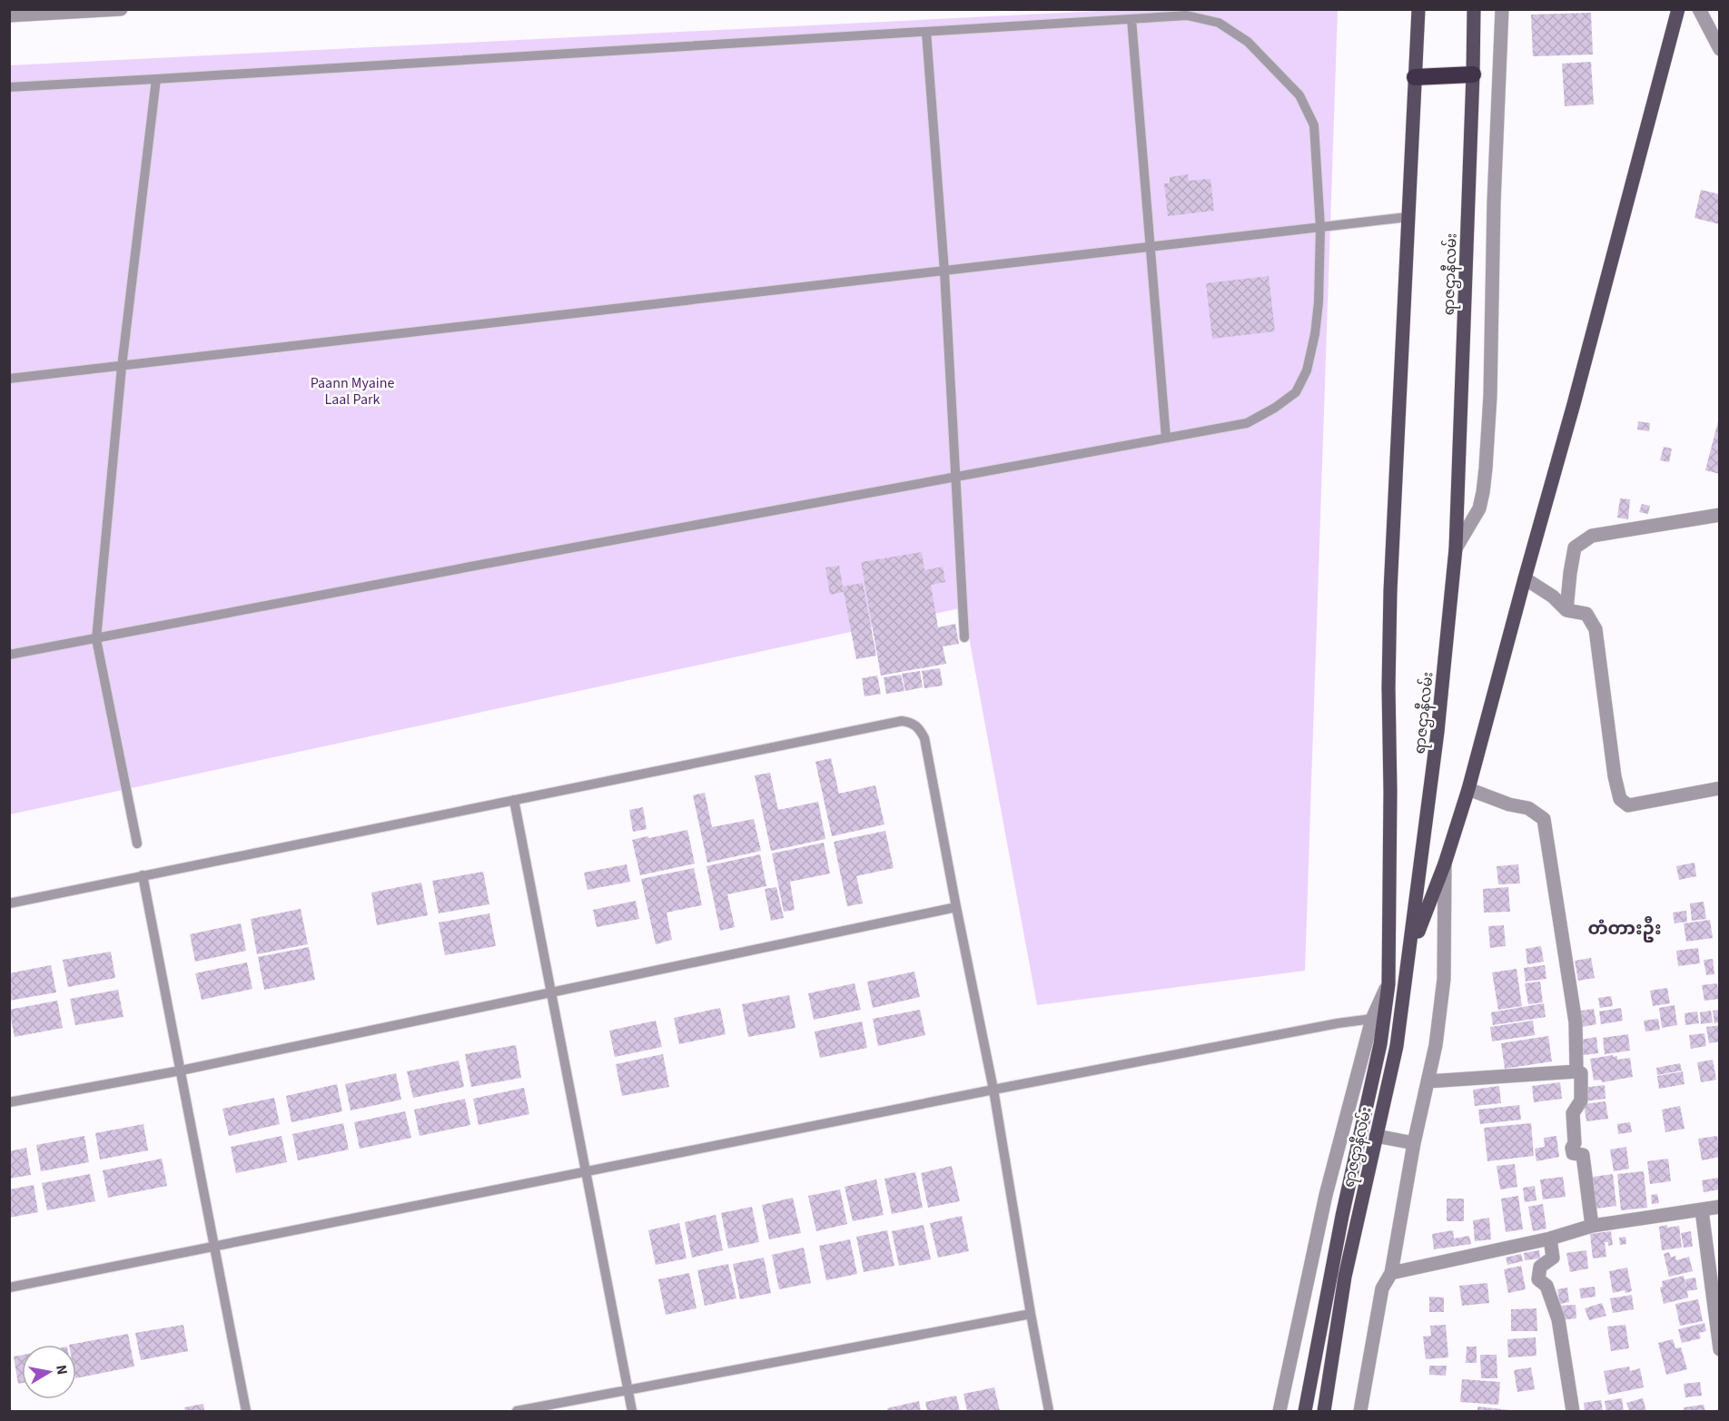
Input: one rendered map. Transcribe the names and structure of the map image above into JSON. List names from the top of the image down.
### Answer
{
  "streets": {
    "main road": ["ရာဇဌာနီလမ်း"]
  },
  "districts": ["တံတားဦး"],
  "parks": ["Paann Myaine Laal Park"],
  "north": "right"
}
